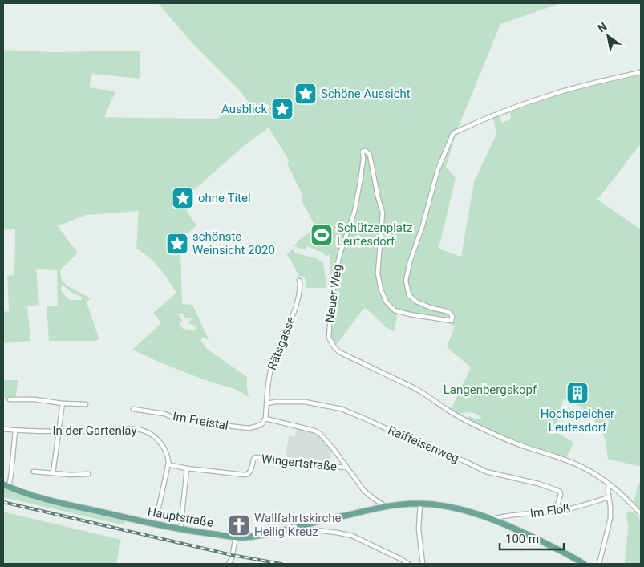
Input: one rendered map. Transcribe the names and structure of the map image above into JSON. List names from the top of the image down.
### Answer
{
  "streets": {
    "main road": ["Hauptstraße"],
    "street": [
      "Neuer Weg",
      "Rätsgasse",
      "Im Freistal",
      "In der Gartenlay",
      "Raiffeisenweg",
      "Wingertstraße",
      "Im Floß"
    ]
  },
  "crossings": [
    ["Rätsgasse", "Im Freistal"],
    ["Rätsgasse", "Raiffeisenweg"],
    ["In der Gartenlay", "Wingertstraße"],
    ["Raiffeisenweg", "Im Floß"],
    ["Im Floß", "Hauptstraße"]
  ],
  "parks": ["Langenbergskopf"],
  "places": {
    "place": [
      "Schöne Aussicht",
      "Ausblick",
      "ohne Titel",
      "schönste Weinsicht 2020"
    ],
    "sports": ["Schützenplatz Leutesdorf"],
    "building": ["Hochspeicher Leutesdorf"],
    "church": ["Wallfahrtskirche Heilig Kreuz"]
  },
  "scale_bar": "100 m",
  "north": "top left"
}
